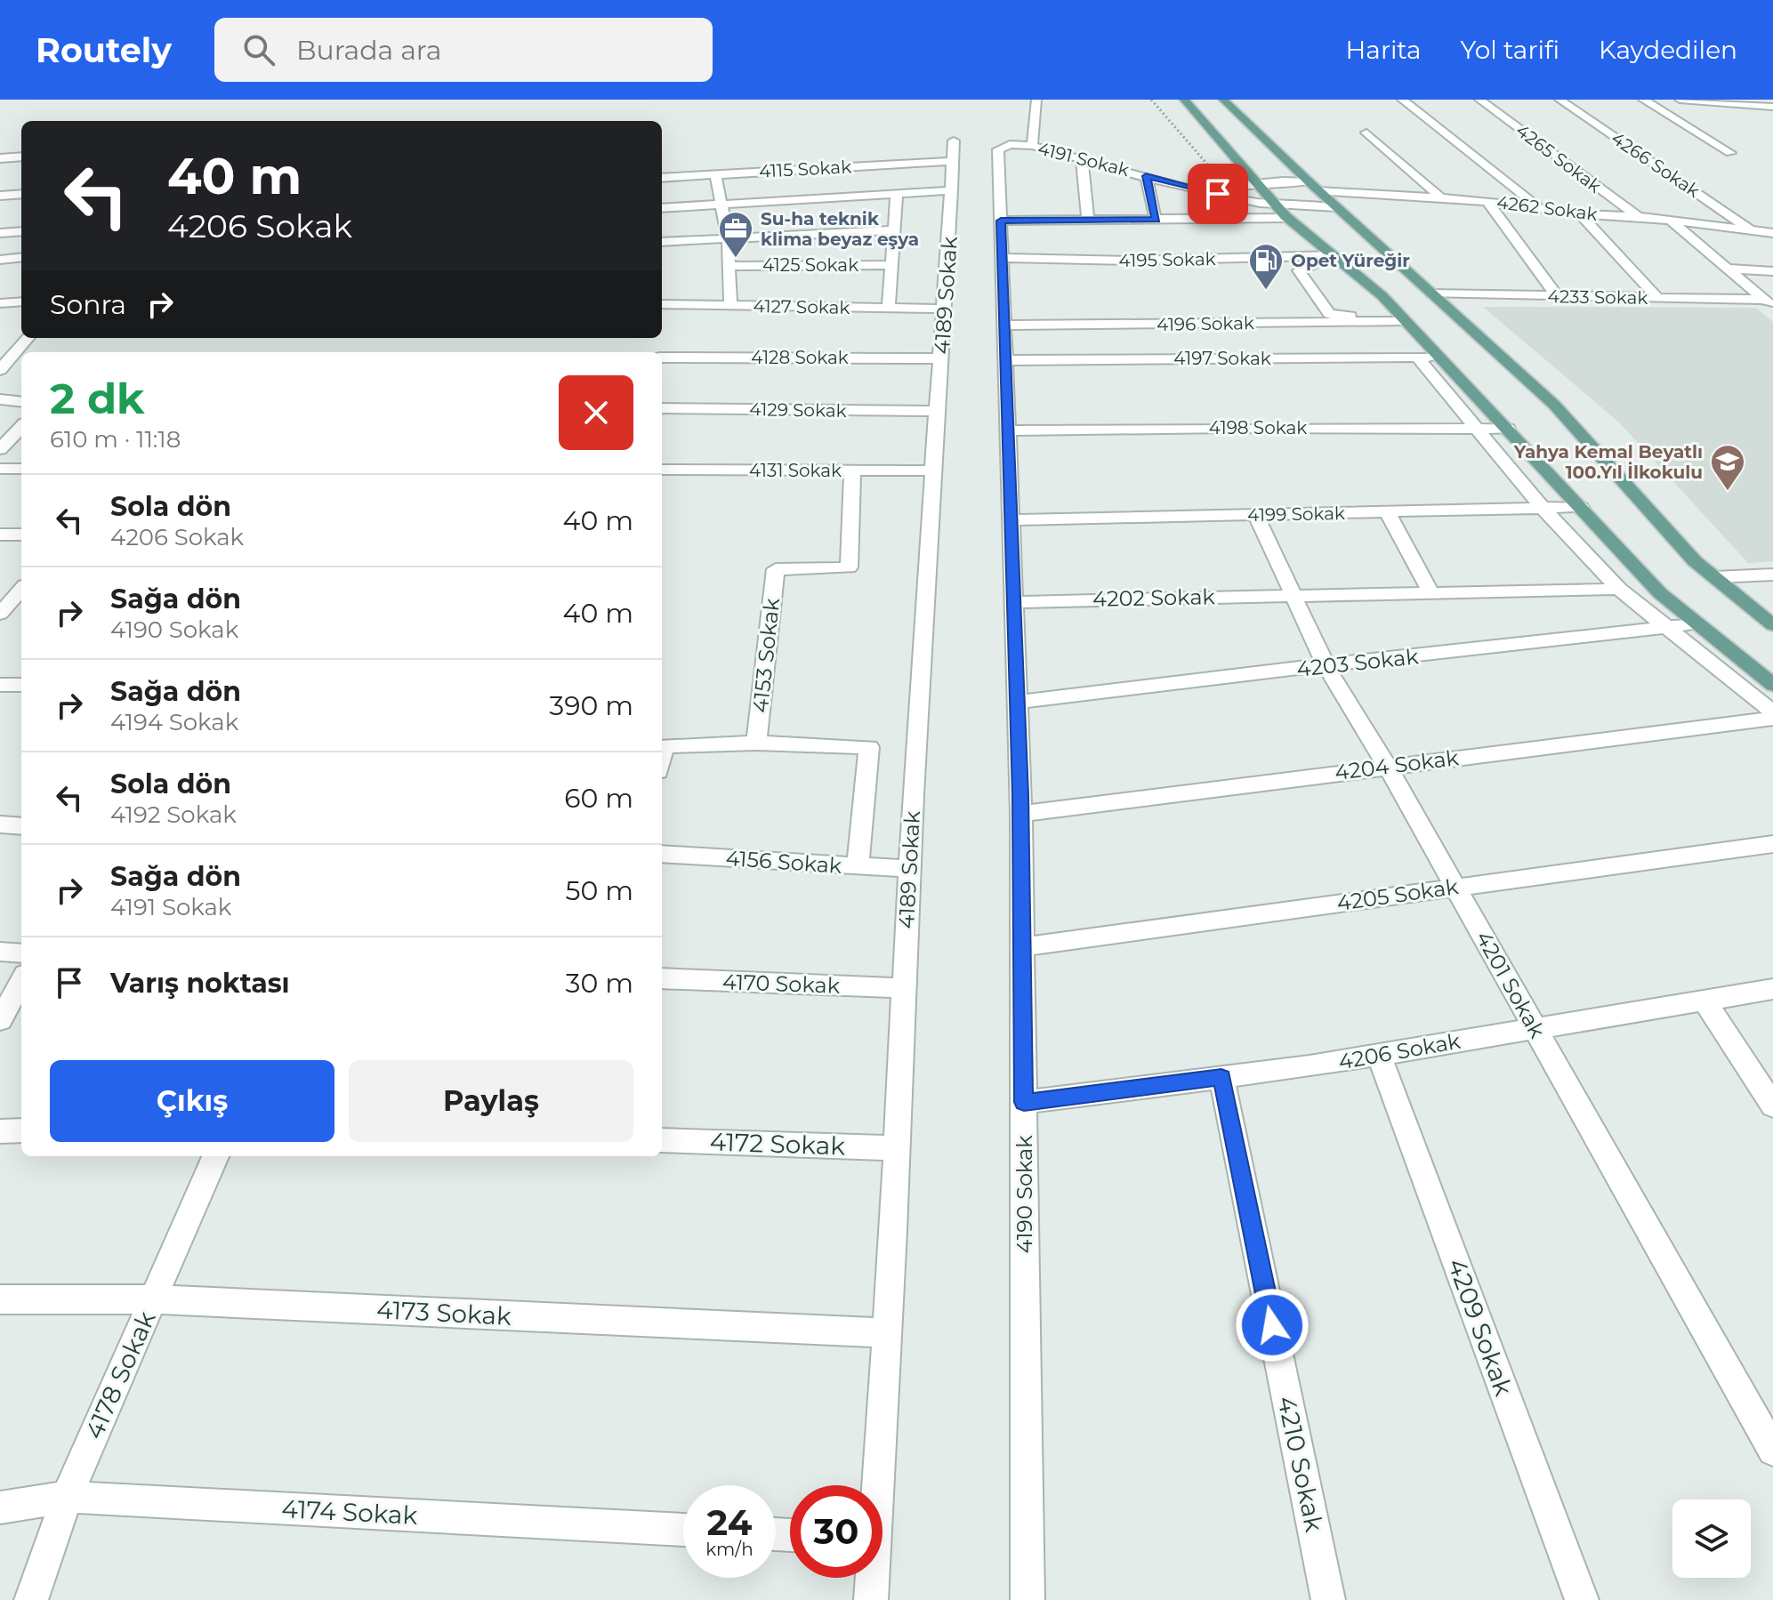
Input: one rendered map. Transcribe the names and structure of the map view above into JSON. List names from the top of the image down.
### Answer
{
  "streets": {
    "street": [
      "4265 Sokak",
      "4191 Sokak",
      "4266 Sokak",
      "4115 Sokak",
      "4262 Sokak",
      "4195 Sokak",
      "4125 Sokak",
      "4189 Sokak",
      "4233 Sokak",
      "4127 Sokak",
      "4196 Sokak",
      "4128 Sokak",
      "4197 Sokak",
      "4129 Sokak",
      "4198 Sokak",
      "4131 Sokak",
      "4199 Sokak",
      "4202 Sokak",
      "4153 Sokak",
      "4203 Sokak",
      "4204 Sokak",
      "4156 Sokak",
      "4205 Sokak",
      "4170 Sokak",
      "4201 Sokak",
      "4206 Sokak",
      "4172 Sokak",
      "4190 Sokak",
      "4173 Sokak",
      "4209 Sokak",
      "4178 Sokak",
      "4210 Sokak",
      "4174 Sokak"
    ]
  },
  "crossings": [
    ["4265 Sokak", "4262 Sokak"],
    ["4191 Sokak", "4262 Sokak"],
    ["4191 Sokak", "4190 Sokak"],
    ["4266 Sokak", "4262 Sokak"],
    ["4115 Sokak", "4189 Sokak"],
    ["4195 Sokak", "4190 Sokak"],
    ["4189 Sokak", "4127 Sokak"],
    ["4189 Sokak", "4128 Sokak"],
    ["4189 Sokak", "4129 Sokak"],
    ["4189 Sokak", "4131 Sokak"],
    ["4189 Sokak", "4156 Sokak"],
    ["4189 Sokak", "4170 Sokak"],
    ["4189 Sokak", "4172 Sokak"],
    ["4189 Sokak", "4173 Sokak"],
    ["4196 Sokak", "4190 Sokak"],
    ["4197 Sokak", "4190 Sokak"],
    ["4198 Sokak", "4190 Sokak"],
    ["4131 Sokak", "4153 Sokak"],
    ["4199 Sokak", "4201 Sokak"],
    ["4199 Sokak", "4190 Sokak"],
    ["4202 Sokak", "4201 Sokak"],
    ["4202 Sokak", "4190 Sokak"],
    ["4203 Sokak", "4201 Sokak"],
    ["4203 Sokak", "4190 Sokak"],
    ["4204 Sokak", "4201 Sokak"],
    ["4204 Sokak", "4190 Sokak"],
    ["4205 Sokak", "4201 Sokak"],
    ["4205 Sokak", "4190 Sokak"],
    ["4201 Sokak", "4206 Sokak"],
    ["4206 Sokak", "4190 Sokak"],
    ["4206 Sokak", "4209 Sokak"],
    ["4206 Sokak", "4210 Sokak"],
    ["4173 Sokak", "4178 Sokak"],
    ["4178 Sokak", "4174 Sokak"]
  ],
  "places": {
    "office": ["Su-ha teknik klima beyaz eşya"],
    "fuel station": ["Opet Yüreğir"],
    "school or university": ["Yahya Kemal Beyatlı 100.Yıl İlkokulu"]
  },
  "page": {
    "header": "Routely",
    "search": "Burada ara",
    "nav": ["Harita", "Yol tarifi", "Kaydedilen"],
    "turn": ["40 m", "4206 Sokak"],
    "then": "Sonra",
    "heading": ["2 dk", "610 m · 11:18"],
    "list": [
      {
        "name": "Sola dön",
        "note": "4206 Sokak",
        "value": "40 m"
      },
      {
        "name": "Sağa dön",
        "note": "4190 Sokak",
        "value": "40 m"
      },
      {
        "name": "Sağa dön",
        "note": "4194 Sokak",
        "value": "390 m"
      },
      {
        "name": "Sola dön",
        "note": "4192 Sokak",
        "value": "60 m"
      },
      {
        "name": "Sağa dön",
        "note": "4191 Sokak",
        "value": "50 m"
      },
      {
        "name": "Varış noktası",
        "value": "30 m"
      }
    ],
    "buttons": ["Çıkış", "Paylaş"],
    "speed": "24 km/h",
    "limit": "30"
  }
}
